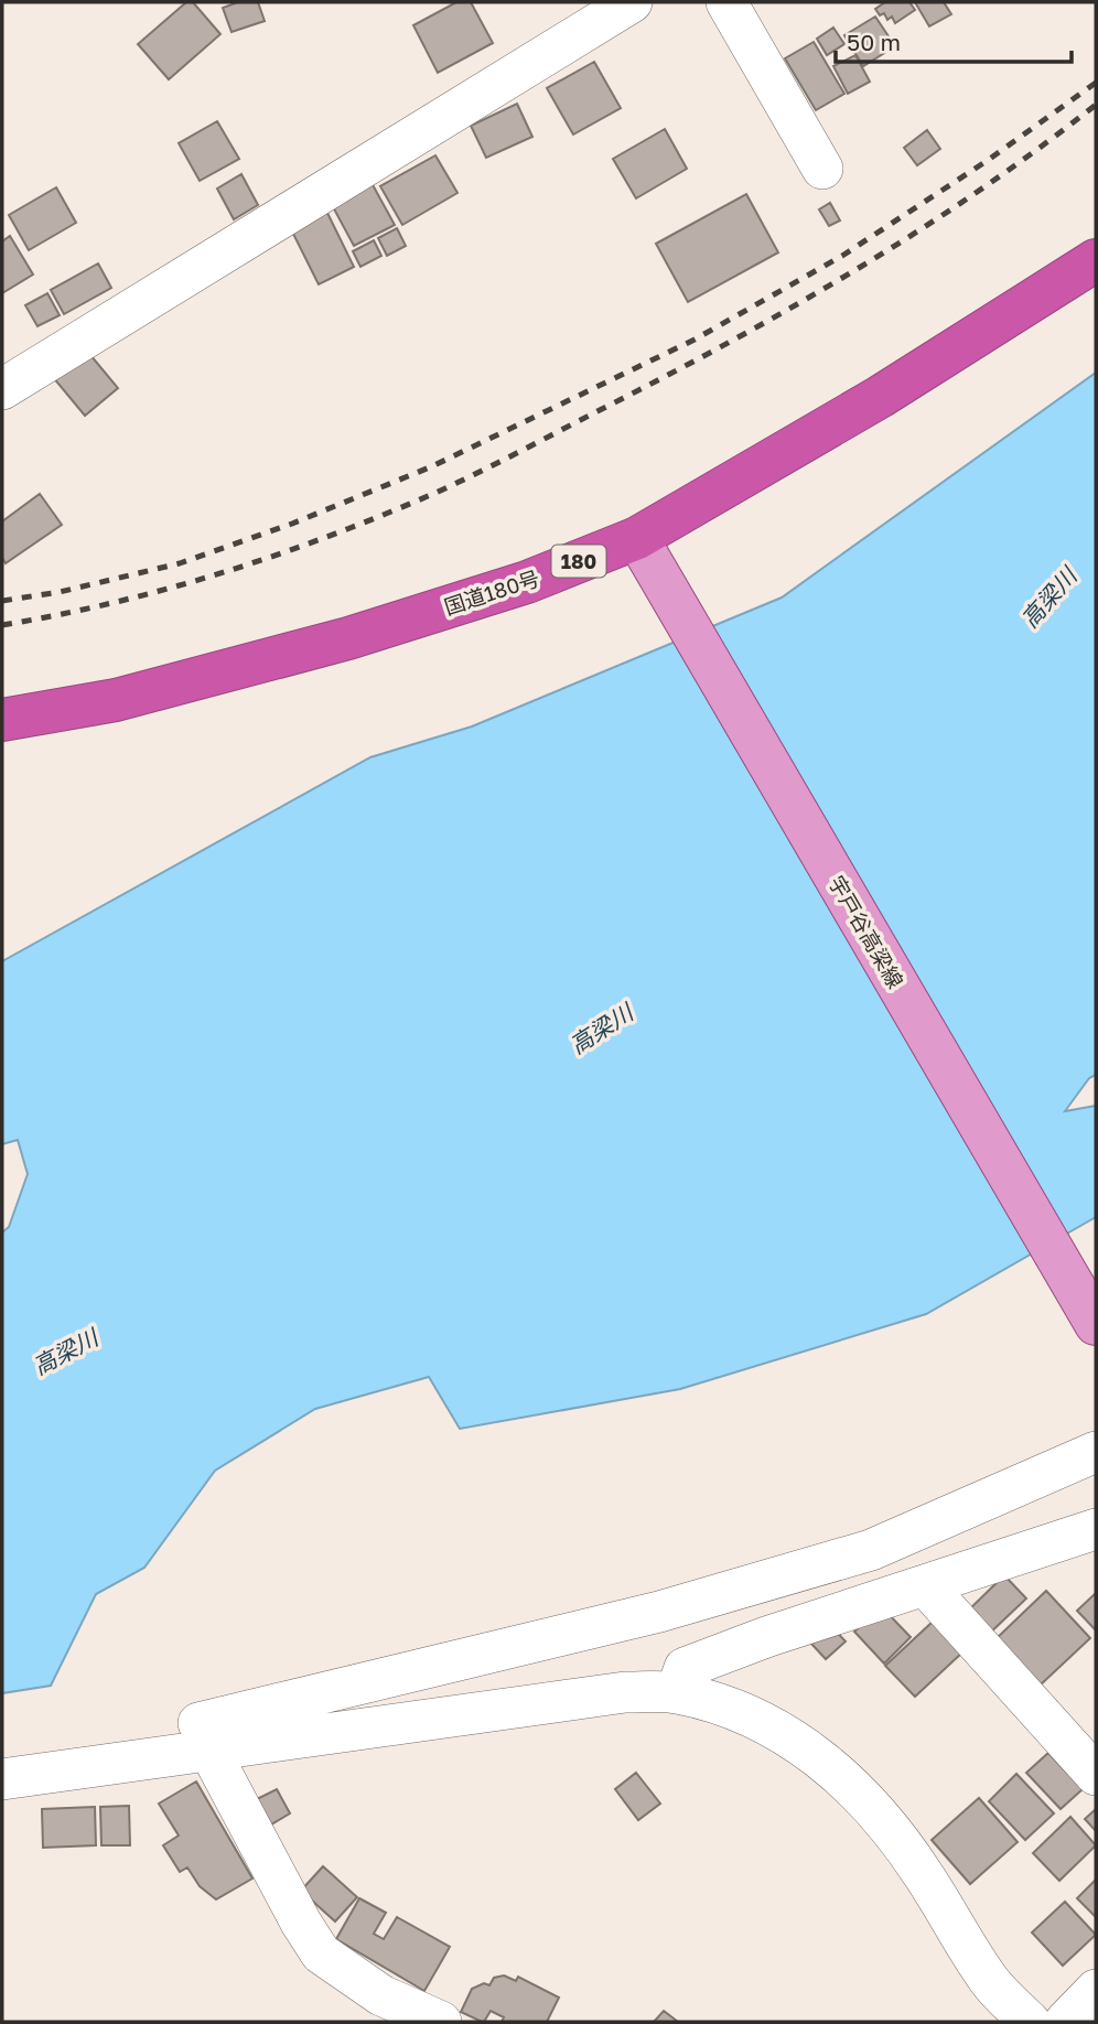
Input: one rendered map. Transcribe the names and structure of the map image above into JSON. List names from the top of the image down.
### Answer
{
  "streets": {
    "highway": ["180", "国道180号"],
    "main road": ["宇戸谷高梁線"]
  },
  "crossings": [
    ["国道180号", "宇戸谷高梁線"]
  ],
  "water": ["高梁川"],
  "scale_bar": "50 m"
}
